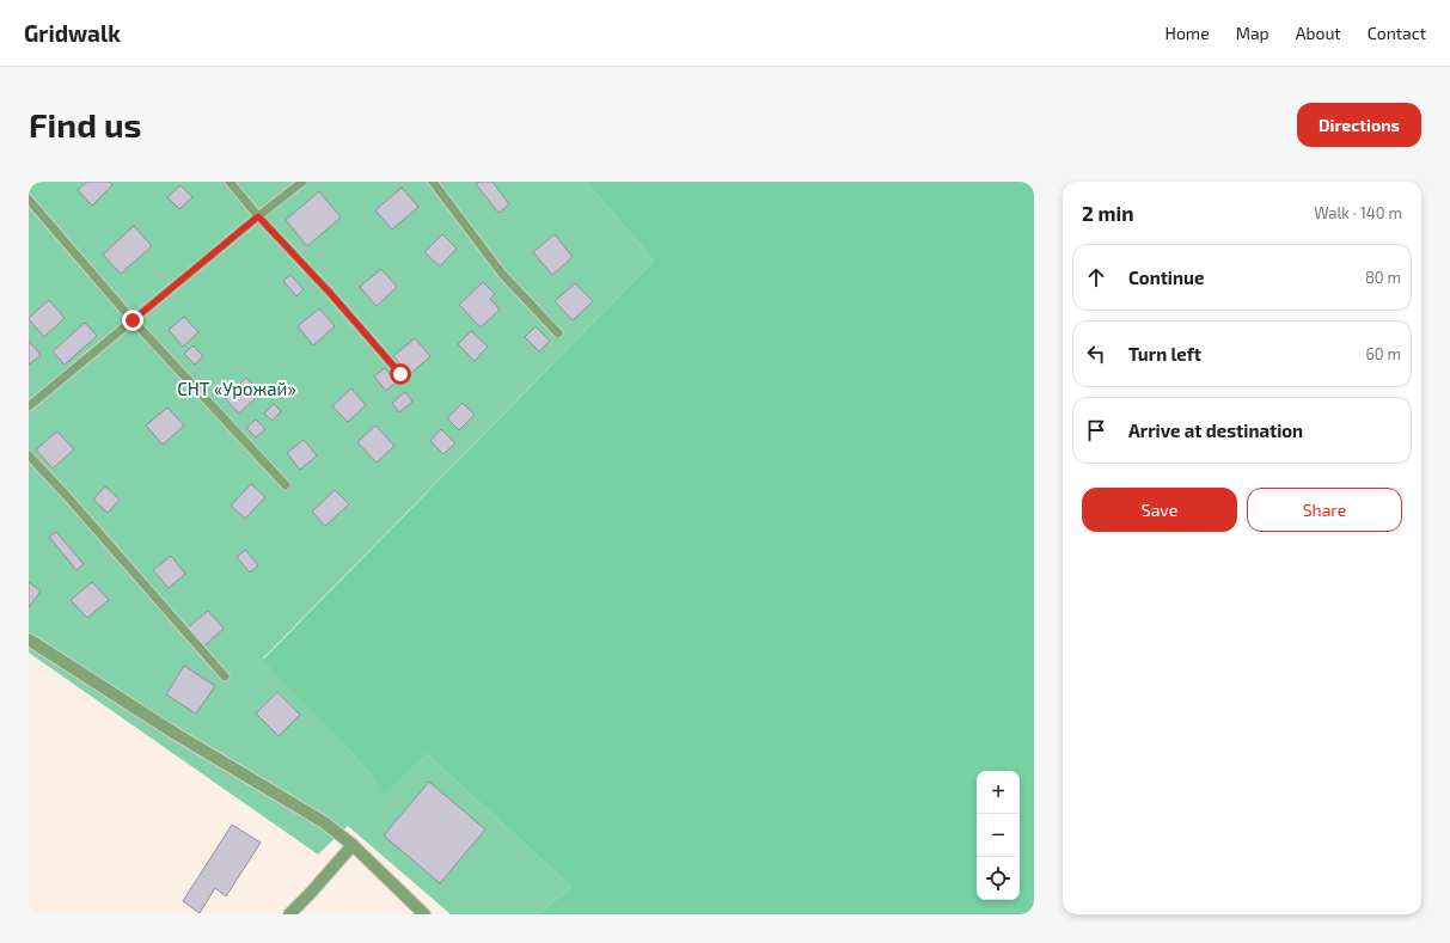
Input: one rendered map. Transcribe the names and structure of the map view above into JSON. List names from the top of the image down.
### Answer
{
  "parks": ["СНТ «Урожай»"],
  "page": {
    "header": "Gridwalk",
    "nav": [
      "Home",
      "Map",
      "About",
      "Contact"
    ],
    "buttons": [
      "Directions",
      ["Save", "Share"]
    ],
    "title": "Find us",
    "heading": ["2 min", "Walk · 140 m"],
    "list": [
      ["Continue", "80 m"],
      ["Turn left", "60 m"],
      "Arrive at destination"
    ],
    "map_buttons": ["+", "−"]
  }
}
